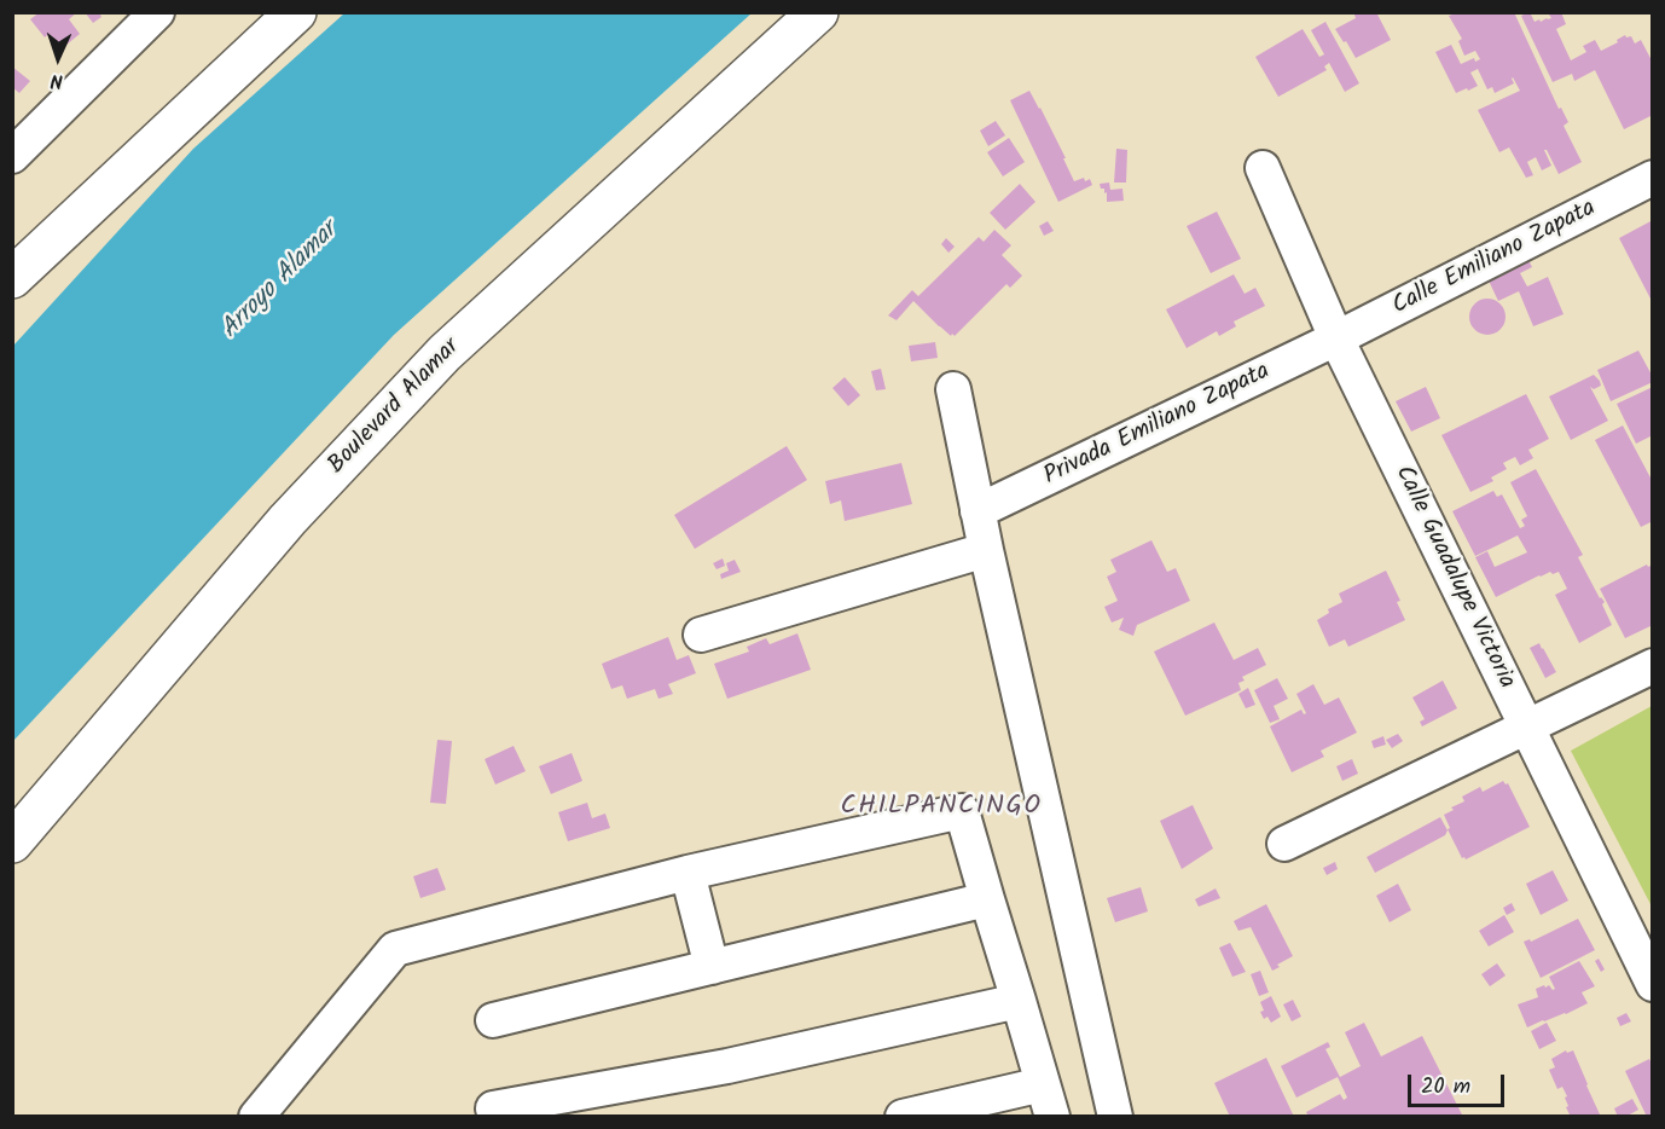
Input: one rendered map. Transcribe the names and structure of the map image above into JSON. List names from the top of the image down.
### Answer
{
  "streets": {
    "highway": ["Boulevard Alamar"],
    "street": ["Calle Emiliano Zapata", "Privada Emiliano Zapata", "Calle Guadalupe Victoria"]
  },
  "crossings": [
    ["Calle Emiliano Zapata", "Privada Emiliano Zapata"],
    ["Calle Emiliano Zapata", "Calle Guadalupe Victoria"],
    ["Privada Emiliano Zapata", "Calle Guadalupe Victoria"]
  ],
  "districts": ["CHILPANCINGO"],
  "water": ["Arroyo Alamar"],
  "scale_bar": "20 m",
  "north": "bottom"
}
